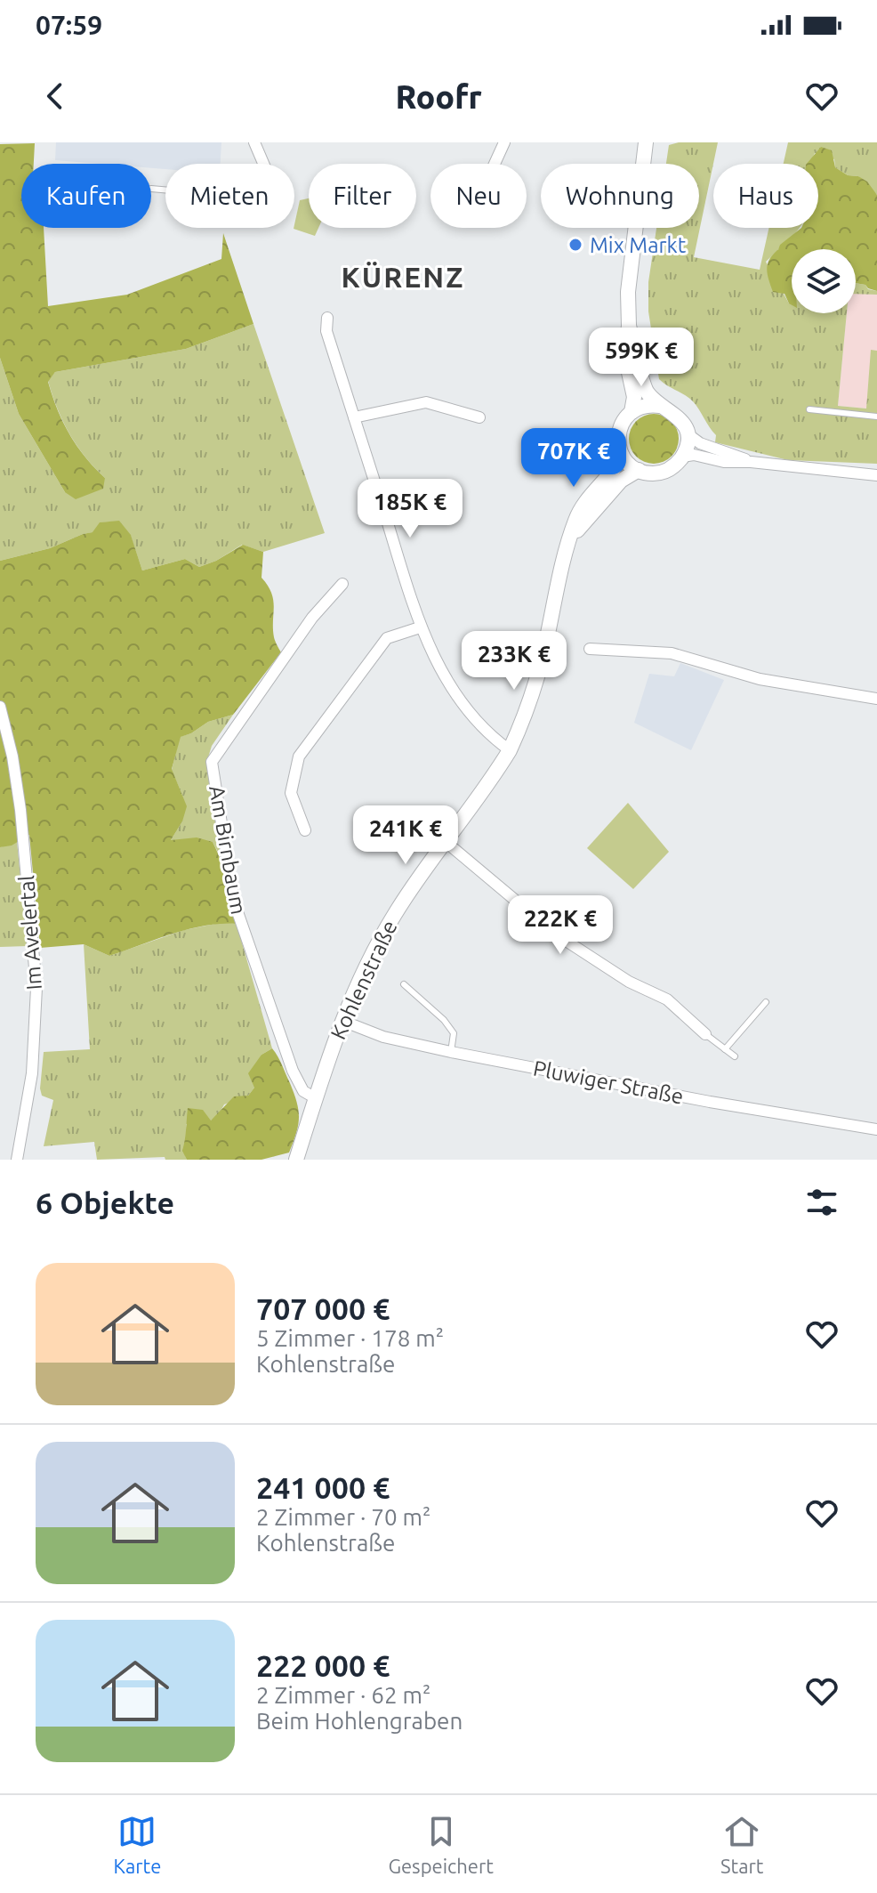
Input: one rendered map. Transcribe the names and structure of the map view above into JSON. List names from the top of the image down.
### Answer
{
  "streets": {
    "main road": ["Kohlenstraße"],
    "street": ["Am Birnbaum", "Im Avelertal", "Pluwiger Straße"]
  },
  "crossings": [
    ["Am Birnbaum", "Kohlenstraße"],
    ["Kohlenstraße", "Pluwiger Straße"]
  ],
  "districts": ["KÜRENZ"],
  "places": ["Mix Markt"],
  "page": {
    "status": "07:59",
    "header": "Roofr",
    "chip": [
      "Kaufen",
      "Mieten",
      "Filter",
      "Neu",
      "Wohnung",
      "Haus"
    ],
    "price": [
      "599K €",
      "707K €",
      "185K €",
      "233K €",
      "241K €",
      "222K €"
    ],
    "heading": "6 Objekte",
    "list": [
      {
        "name": "707 000 €",
        "note": "5 Zimmer · 178 m² · Kohlenstraße"
      },
      {
        "name": "241 000 €",
        "note": "2 Zimmer · 70 m² · Kohlenstraße"
      },
      {
        "name": "222 000 €",
        "note": "2 Zimmer · 62 m² · Beim Hohlengraben"
      }
    ],
    "tabs": ["Karte", "Gespeichert", "Start"]
  }
}
